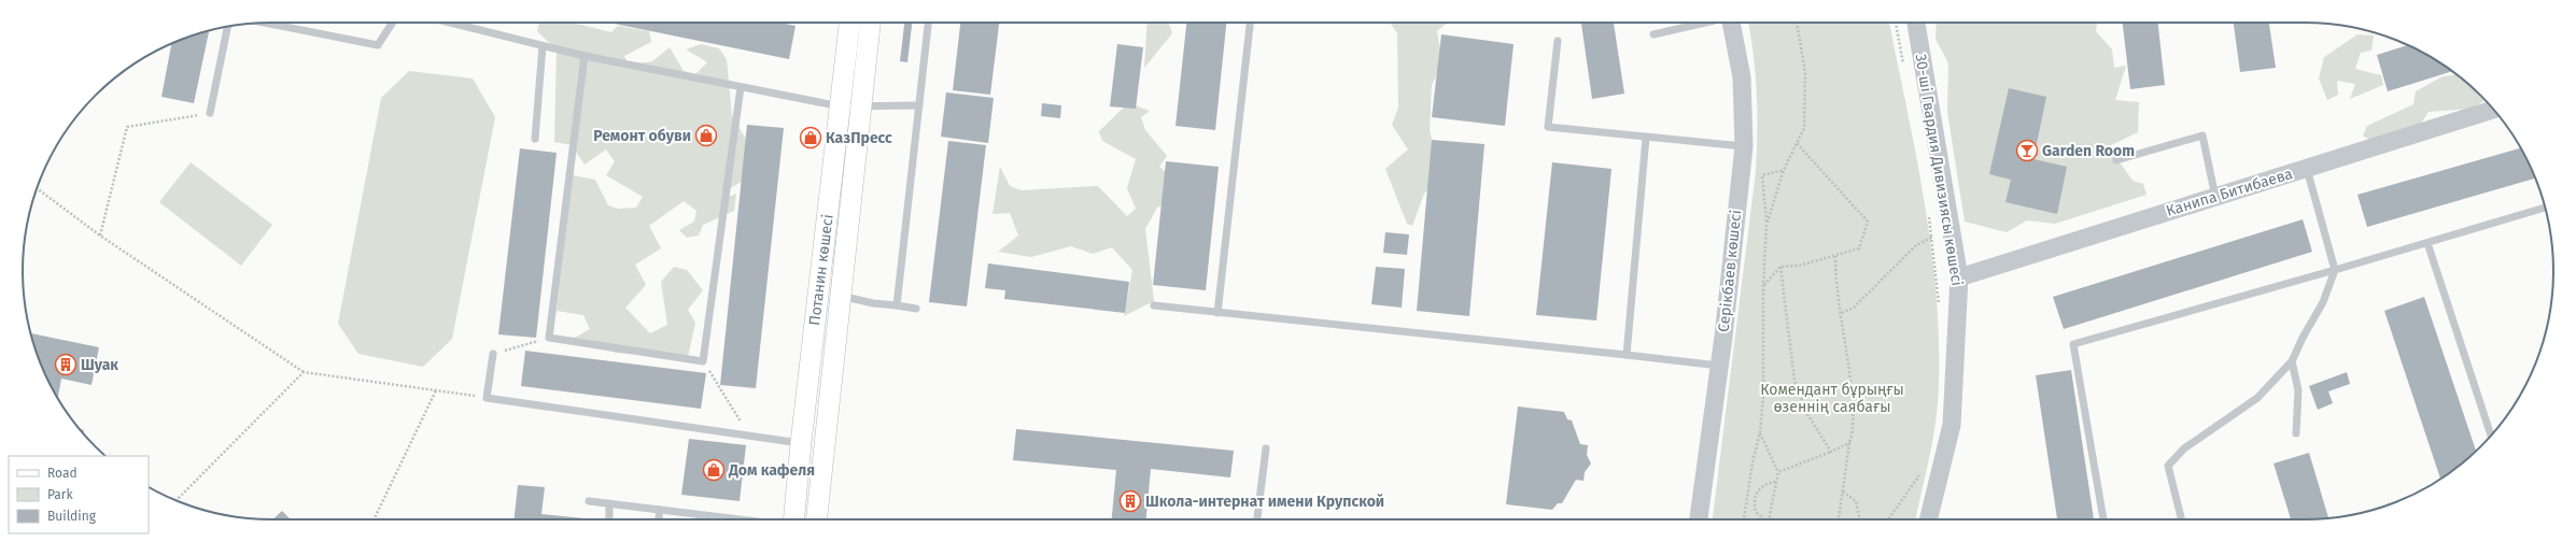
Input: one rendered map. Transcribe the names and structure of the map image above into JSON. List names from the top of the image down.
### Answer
{
  "streets": {
    "main road": ["Потанин көшесі"],
    "street": ["30-ші Гвардия Дивизиясы көшесі", "Канипа Битибаева", "Серікбаев көшесі"]
  },
  "crossings": [
    ["30-ші Гвардия Дивизиясы көшесі", "Канипа Битибаева"]
  ],
  "parks": ["Комендант бұрыңғы өзеннің саябағы"],
  "places": {
    "shop": ["Ремонт обуви", "КазПресс", "Дом кафеля"],
    "bar": ["Garden Room"],
    "building": ["Шуак", "Школа-интернат имени Крупской"]
  },
  "legend": ["Road", "Park", "Building"]
}
